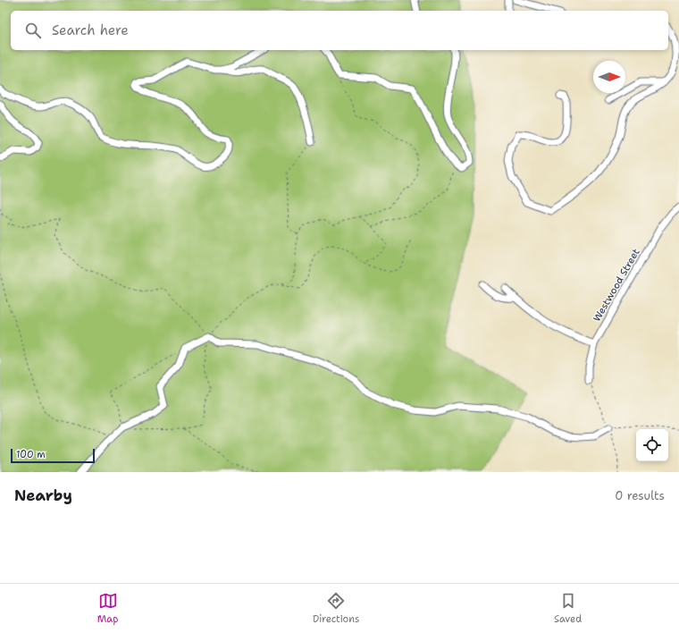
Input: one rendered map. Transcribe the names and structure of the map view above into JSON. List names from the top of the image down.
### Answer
{
  "streets": {
    "street": ["Westwood Street"]
  },
  "scale_bar": "100 m",
  "north": "right",
  "page": {
    "search": "Search here",
    "scale": "100 m",
    "heading": ["Nearby", "0 results"],
    "nav": ["Map", "Directions", "Saved"]
  }
}
